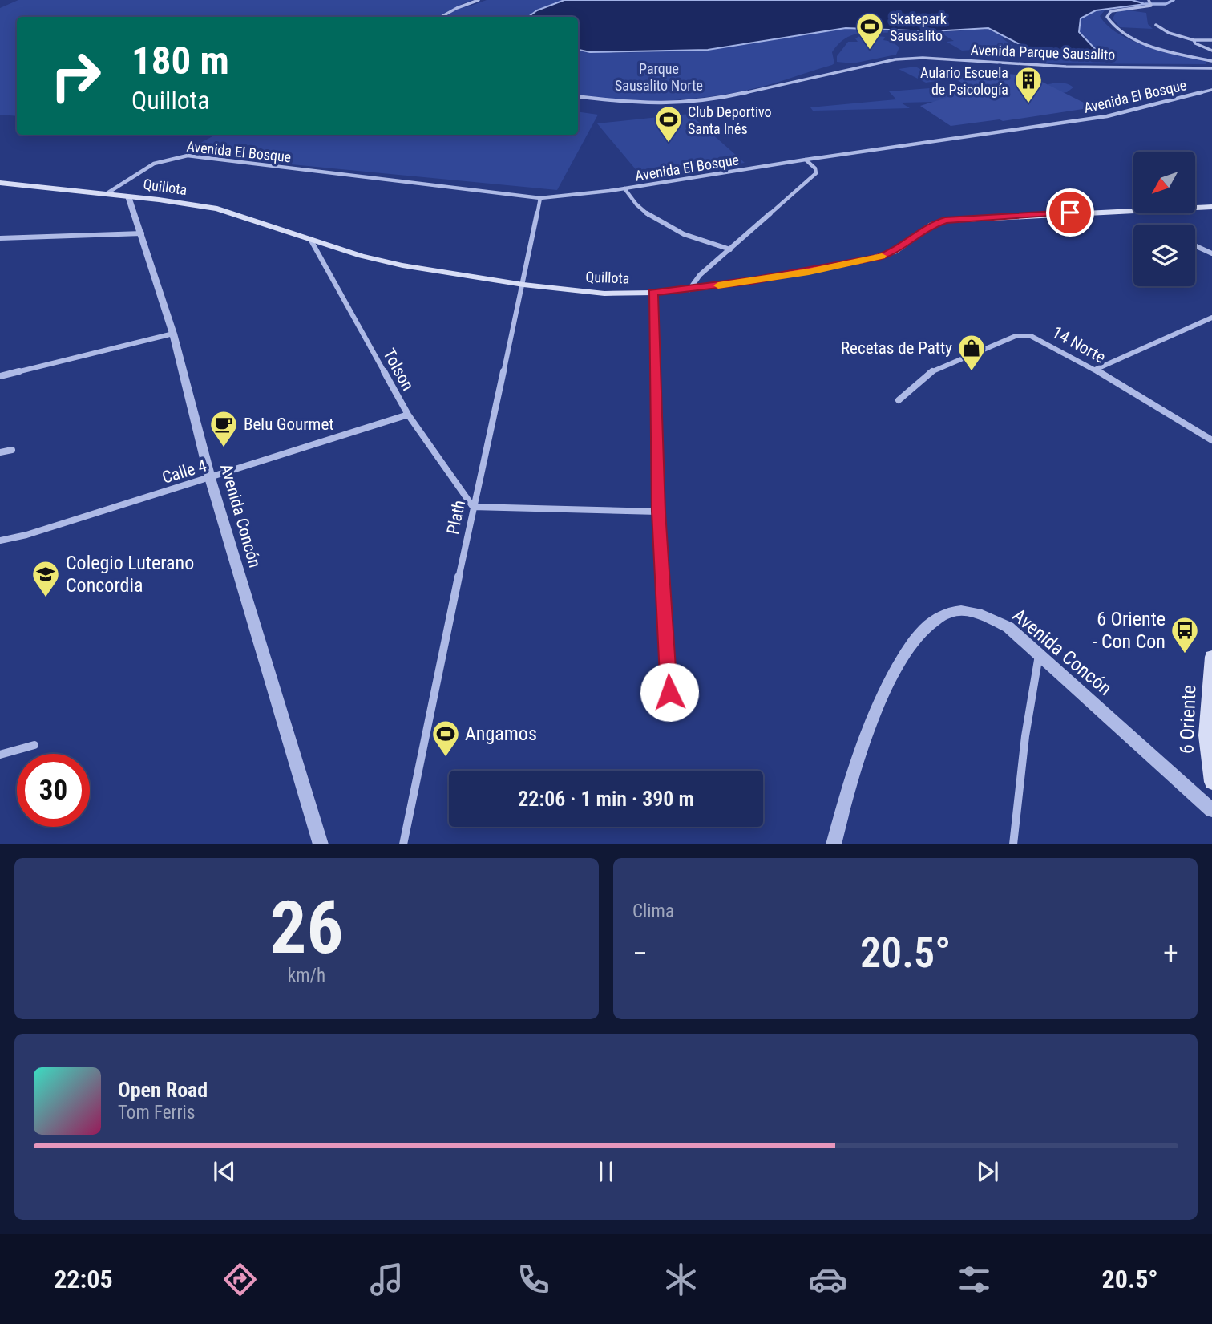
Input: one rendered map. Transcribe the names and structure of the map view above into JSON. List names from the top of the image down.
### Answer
{
  "streets": {
    "main road": ["Quillota", "6 Oriente"],
    "street": [
      "Avenida Parque Sausalito",
      "Avenida El Bosque",
      "14 Norte",
      "Tolson",
      "Calle 4",
      "Avenida Concón",
      "Plath"
    ]
  },
  "crossings": [
    ["Avenida El Bosque", "Quillota"],
    ["Avenida El Bosque", "Plath"],
    ["Quillota", "Tolson"],
    ["Quillota", "Avenida Concón"],
    ["Quillota", "Plath"],
    ["Tolson", "Calle 4"],
    ["Tolson", "Plath"],
    ["Calle 4", "Avenida Concón"]
  ],
  "parks": ["Parque Sausalito Norte"],
  "places": {
    "sports": ["Skatepark Sausalito", "Club Deportivo Santa Inés", "Angamos"],
    "building": ["Aulario Escuela de Psicología"],
    "shop": ["Recetas de Patty"],
    "cafe": ["Belu Gourmet"],
    "school or university": ["Colegio Luterano Concordia"],
    "bus stop": ["6 Oriente - Con Con"]
  },
  "north": "bottom left",
  "page": {
    "turn": ["180 m", "Quillota"],
    "limit": "30",
    "trip": "22:06 · 1 min · 390 m",
    "tile": [
      ["26", "km/h"],
      "Clima"
    ],
    "heat": ["−", "20.5°", "+"],
    "song": ["Open Road", "Tom Ferris"],
    "tabs": ["22:05", "20.5°"]
  }
}
